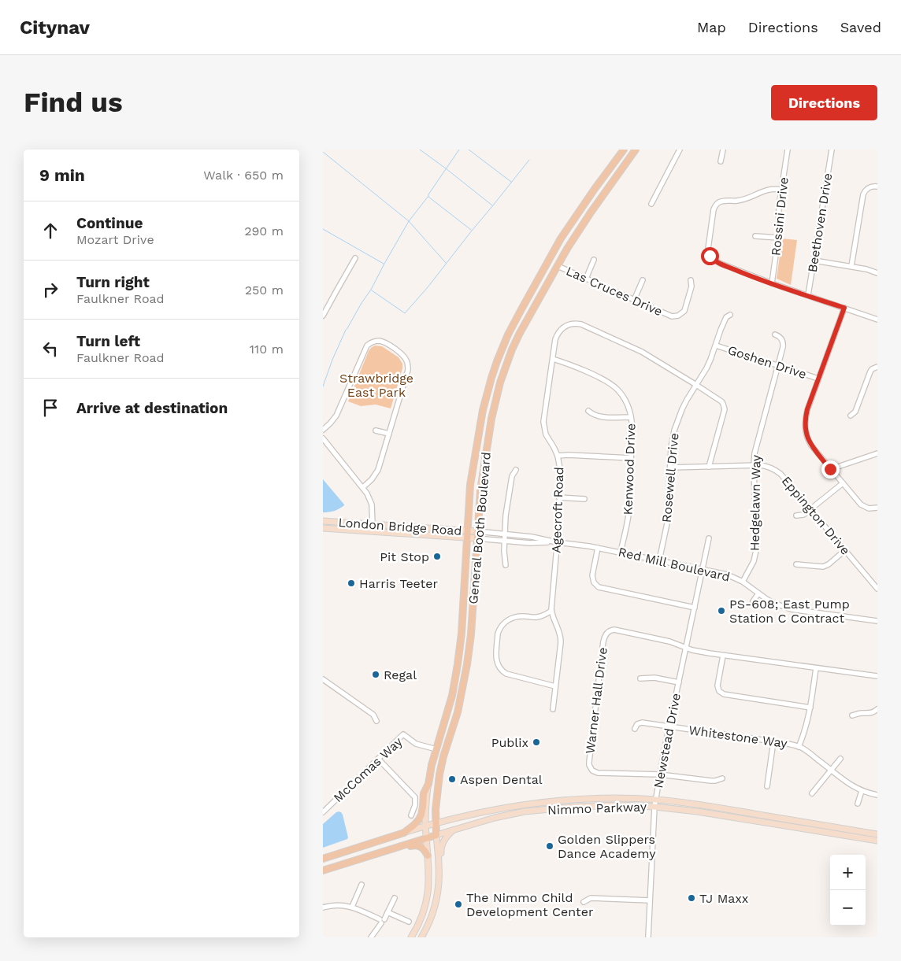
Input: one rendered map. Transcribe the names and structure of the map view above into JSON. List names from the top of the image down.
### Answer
{
  "streets": {
    "highway": ["General Booth Boulevard", "Nimmo Parkway"],
    "main road": ["London Bridge Road"],
    "street": [
      "Rossini Drive",
      "Beethoven Drive",
      "Las Cruces Drive",
      "Goshen Drive",
      "Kenwood Drive",
      "Rosewell Drive",
      "Hedgelawn Way",
      "Agecroft Road",
      "Eppington Drive",
      "Red Mill Boulevard",
      "Warner Hall Drive",
      "Whitestone Way",
      "Newstead Drive",
      "McComas Way"
    ]
  },
  "crossings": [
    ["Las Cruces Drive", "General Booth Boulevard"],
    ["Goshen Drive", "Rosewell Drive"],
    ["Goshen Drive", "Hedgelawn Way"],
    ["Kenwood Drive", "Agecroft Road"],
    ["Kenwood Drive", "Red Mill Boulevard"],
    ["Rosewell Drive", "Agecroft Road"],
    ["Rosewell Drive", "Eppington Drive"],
    ["Rosewell Drive", "Red Mill Boulevard"],
    ["Hedgelawn Way", "Eppington Drive"],
    ["Hedgelawn Way", "Red Mill Boulevard"],
    ["Agecroft Road", "Eppington Drive"],
    ["Agecroft Road", "Red Mill Boulevard"],
    ["London Bridge Road", "General Booth Boulevard"],
    ["London Bridge Road", "Red Mill Boulevard"],
    ["General Booth Boulevard", "Red Mill Boulevard"],
    ["General Booth Boulevard", "McComas Way"],
    ["General Booth Boulevard", "Nimmo Parkway"],
    ["Red Mill Boulevard", "Newstead Drive"],
    ["Warner Hall Drive", "Newstead Drive"],
    ["Whitestone Way", "Newstead Drive"],
    ["Newstead Drive", "Nimmo Parkway"]
  ],
  "parks": ["Strawbridge East Park"],
  "places": [
    "Pit Stop",
    "Harris Teeter",
    "PS-608; East Pump Station C Contract",
    "Regal",
    "Publix",
    "Aspen Dental",
    "Golden Slippers Dance Academy",
    "TJ Maxx",
    "The Nimmo Child Development Center"
  ],
  "page": {
    "header": "Citynav",
    "nav": ["Map", "Directions", "Saved"],
    "buttons": "Directions",
    "title": "Find us",
    "heading": ["9 min", "Walk · 650 m"],
    "list": [
      ["Continue", "Mozart Drive", "290 m"],
      ["Turn right", "Faulkner Road", "250 m"],
      ["Turn left", "Faulkner Road", "110 m"],
      "Arrive at destination"
    ],
    "map_buttons": ["+", "−"]
  }
}
